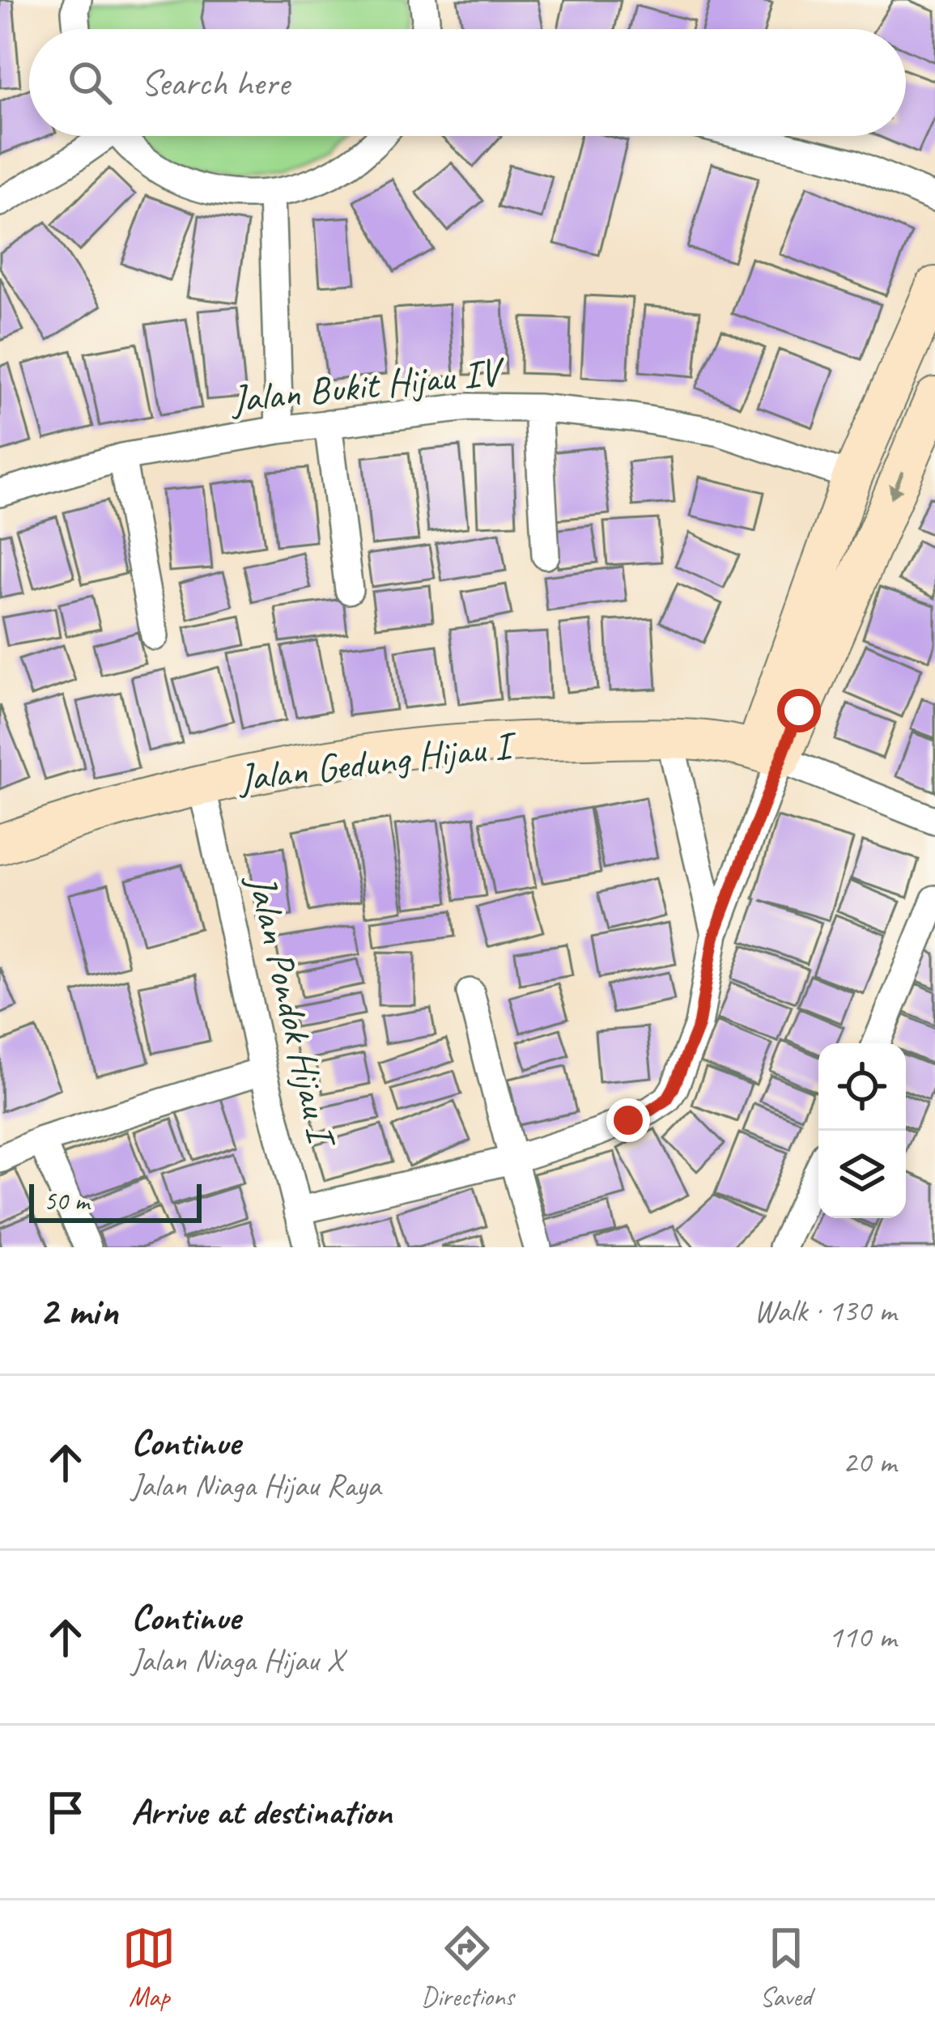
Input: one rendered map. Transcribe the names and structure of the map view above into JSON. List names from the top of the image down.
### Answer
{
  "streets": {
    "street": ["Jalan Bukit Hijau IV", "Jalan Gedung Hijau I", "Jalan Pondok Hijau I"]
  },
  "crossings": [
    ["Jalan Gedung Hijau I", "Jalan Pondok Hijau I"]
  ],
  "scale_bar": "50 m",
  "page": {
    "search": "Search here",
    "scale": "50 m",
    "heading": ["2 min", "Walk · 130 m"],
    "list": [
      ["Continue", "Jalan Niaga Hijau Raya", "20 m"],
      ["Continue", "Jalan Niaga Hijau X", "110 m"],
      "Arrive at destination"
    ],
    "nav": ["Map", "Directions", "Saved"]
  }
}
